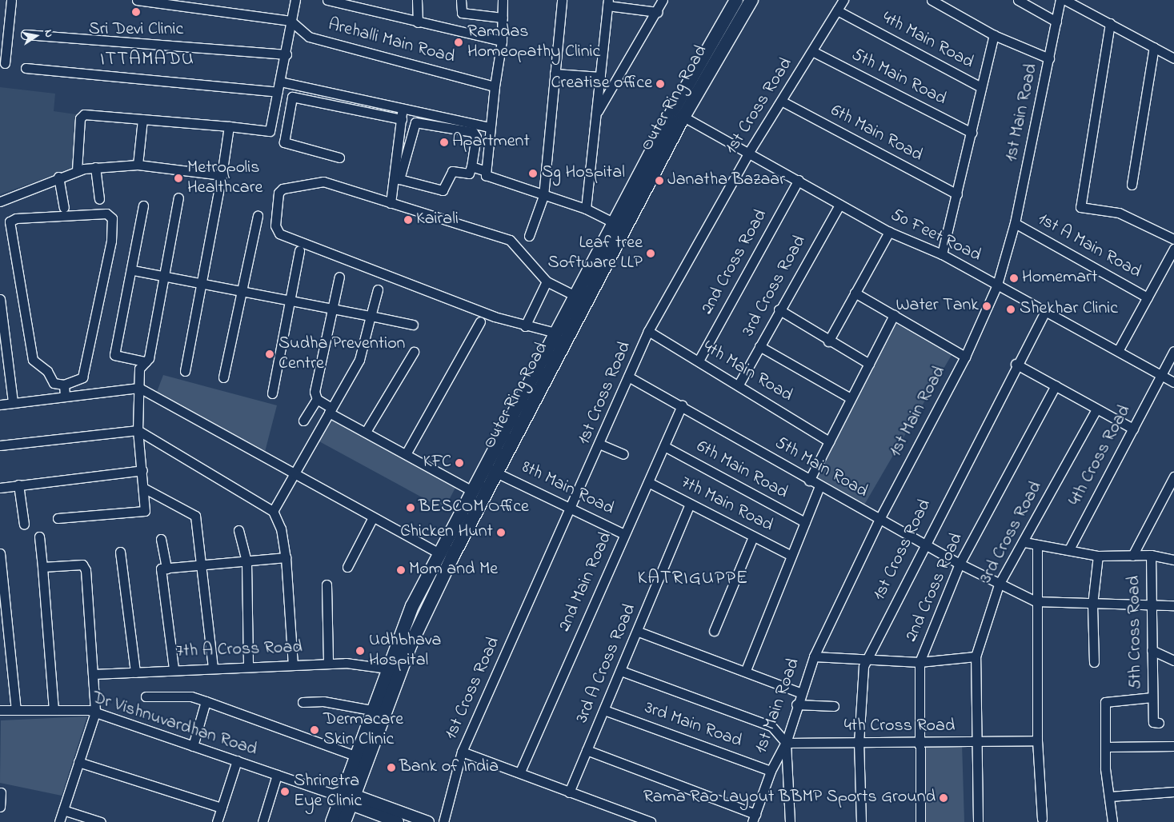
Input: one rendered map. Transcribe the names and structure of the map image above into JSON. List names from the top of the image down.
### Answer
{
  "streets": {
    "highway": ["Outer Ring Road"],
    "street": [
      "4th Main Road",
      "Arehalli Main Road",
      "5th Main Road",
      "1st Cross Road",
      "1st Main Road",
      "6th Main Road",
      "50 Feet Road",
      "1st A Main Road",
      "2nd Cross Road",
      "3rd Cross Road",
      "4th Cross Road",
      "8th Main Road",
      "7th Main Road",
      "2nd Main Road",
      "5th Cross Road",
      "7th A Cross Road",
      "3rd A Cross Road",
      "Dr Vishnuvardhan Road",
      "3rd Main Road"
    ]
  },
  "crossings": [
    ["4th Main Road", "1st Cross Road"],
    ["4th Main Road", "2nd Cross Road"],
    ["4th Main Road", "3rd Cross Road"],
    ["5th Main Road", "1st Cross Road"],
    ["5th Main Road", "1st Main Road"],
    ["5th Main Road", "2nd Cross Road"],
    ["5th Main Road", "3rd Cross Road"],
    ["5th Main Road", "2nd Main Road"],
    ["Outer Ring Road", "50 Feet Road"],
    ["Outer Ring Road", "8th Main Road"],
    ["Outer Ring Road", "7th A Cross Road"],
    ["Outer Ring Road", "Dr Vishnuvardhan Road"],
    ["1st Cross Road", "6th Main Road"],
    ["1st Cross Road", "50 Feet Road"],
    ["1st Cross Road", "4th Cross Road"],
    ["1st Cross Road", "8th Main Road"],
    ["1st Main Road", "50 Feet Road"],
    ["1st Main Road", "1st A Main Road"],
    ["1st Main Road", "4th Cross Road"],
    ["1st Main Road", "3rd Main Road"],
    ["6th Main Road", "2nd Main Road"],
    ["50 Feet Road", "2nd Cross Road"],
    ["50 Feet Road", "3rd Cross Road"],
    ["50 Feet Road", "4th Cross Road"],
    ["2nd Cross Road", "4th Cross Road"],
    ["3rd Cross Road", "4th Cross Road"],
    ["4th Cross Road", "5th Cross Road"],
    ["8th Main Road", "2nd Main Road"],
    ["7th Main Road", "2nd Main Road"],
    ["7th Main Road", "3rd A Cross Road"],
    ["3rd A Cross Road", "3rd Main Road"]
  ],
  "districts": ["ITTAMADU", "KATRIGUPPE"],
  "places": [
    "Sri Devi Clinic",
    "Ramdas Homeopathy Clinic",
    "Creatise office",
    "Apartment",
    "Sg Hospital",
    "Metropolis Healthcare",
    "Janatha Bazaar",
    "Kairali",
    "Leaf tree Software LLP",
    "Homemart",
    "Water Tank",
    "Shekhar Clinic",
    "Sudha Prevention Centre",
    "KFC",
    "BESCOM Office",
    "Chicken Hunt",
    "Mom and Me",
    "Udhbhava Hospital",
    "Dermacare Skin Clinic",
    "Bank of India",
    "Shrinetra Eye Clinic",
    "Rama Rao Layout BBMP Sports Ground"
  ],
  "north": "right"
}
